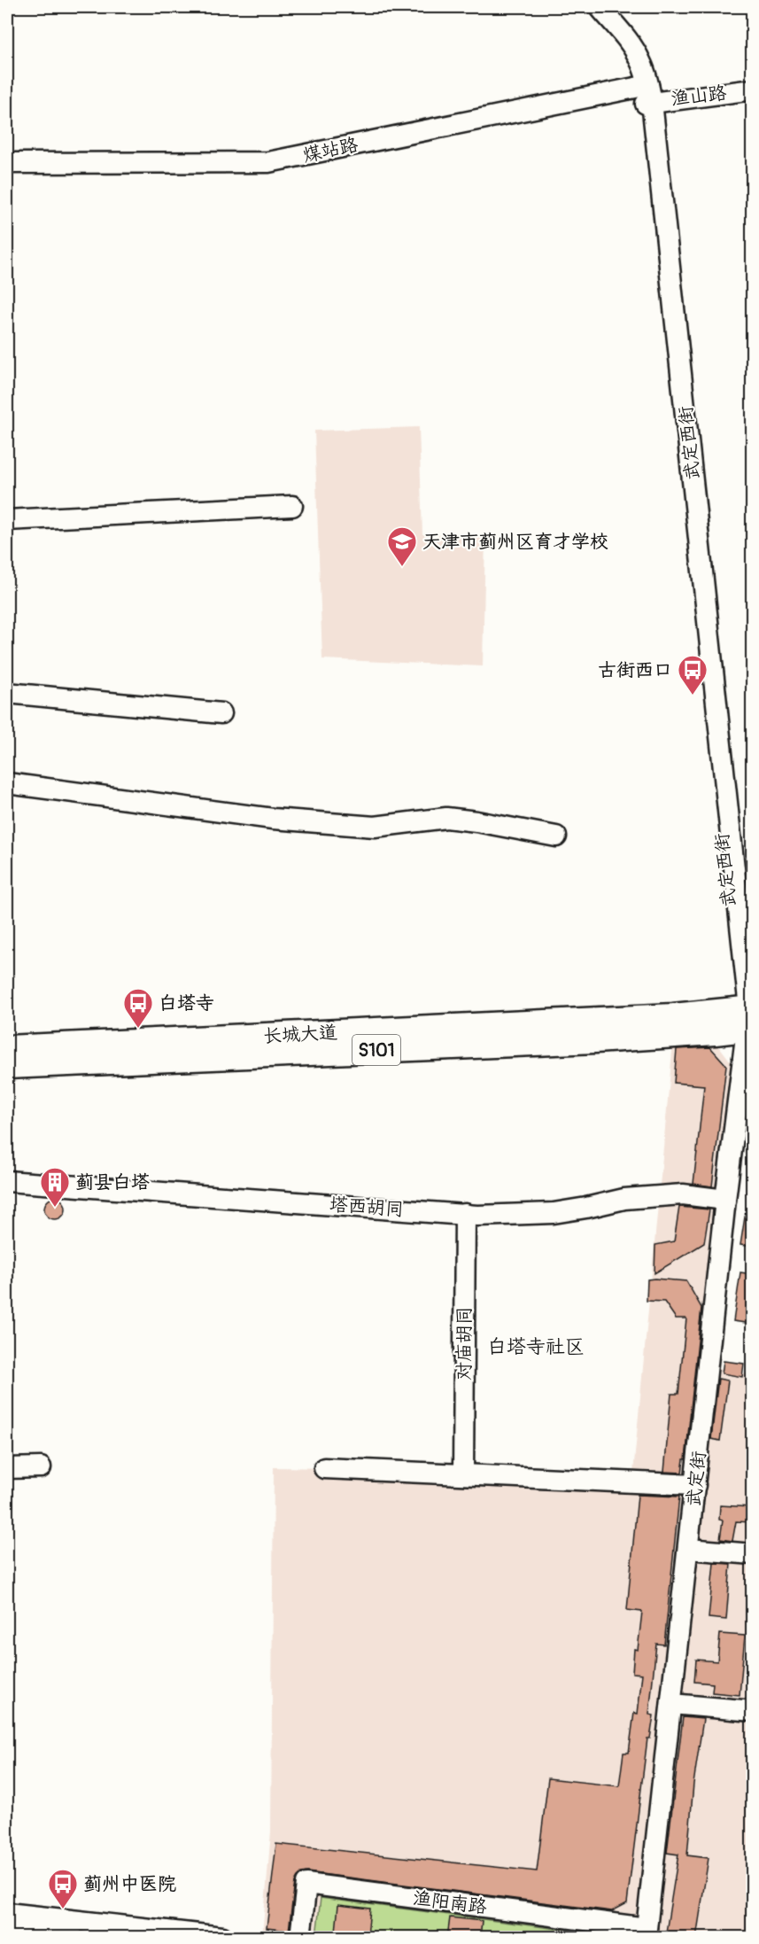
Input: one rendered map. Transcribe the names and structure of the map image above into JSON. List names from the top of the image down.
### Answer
{
  "streets": {
    "main road": ["长城大道", "S101"],
    "street": [
      "渔山路",
      "煤站路",
      "武定西街",
      "塔西胡同",
      "对庙胡同",
      "武定街",
      "渔阳南路"
    ]
  },
  "crossings": [
    ["渔山路", "煤站路"],
    ["渔山路", "武定西街"],
    ["煤站路", "武定西街"],
    ["武定西街", "长城大道"],
    ["武定西街", "武定街"],
    ["长城大道", "武定街"],
    ["塔西胡同", "对庙胡同"],
    ["塔西胡同", "武定街"],
    ["武定街", "渔阳南路"]
  ],
  "districts": ["白塔寺社区"],
  "places": {
    "school or university": ["天津市蓟州区育才学校"],
    "bus stop": ["古街西口", "白塔寺", "蓟州中医院"],
    "building": ["蓟县白塔"]
  }
}
